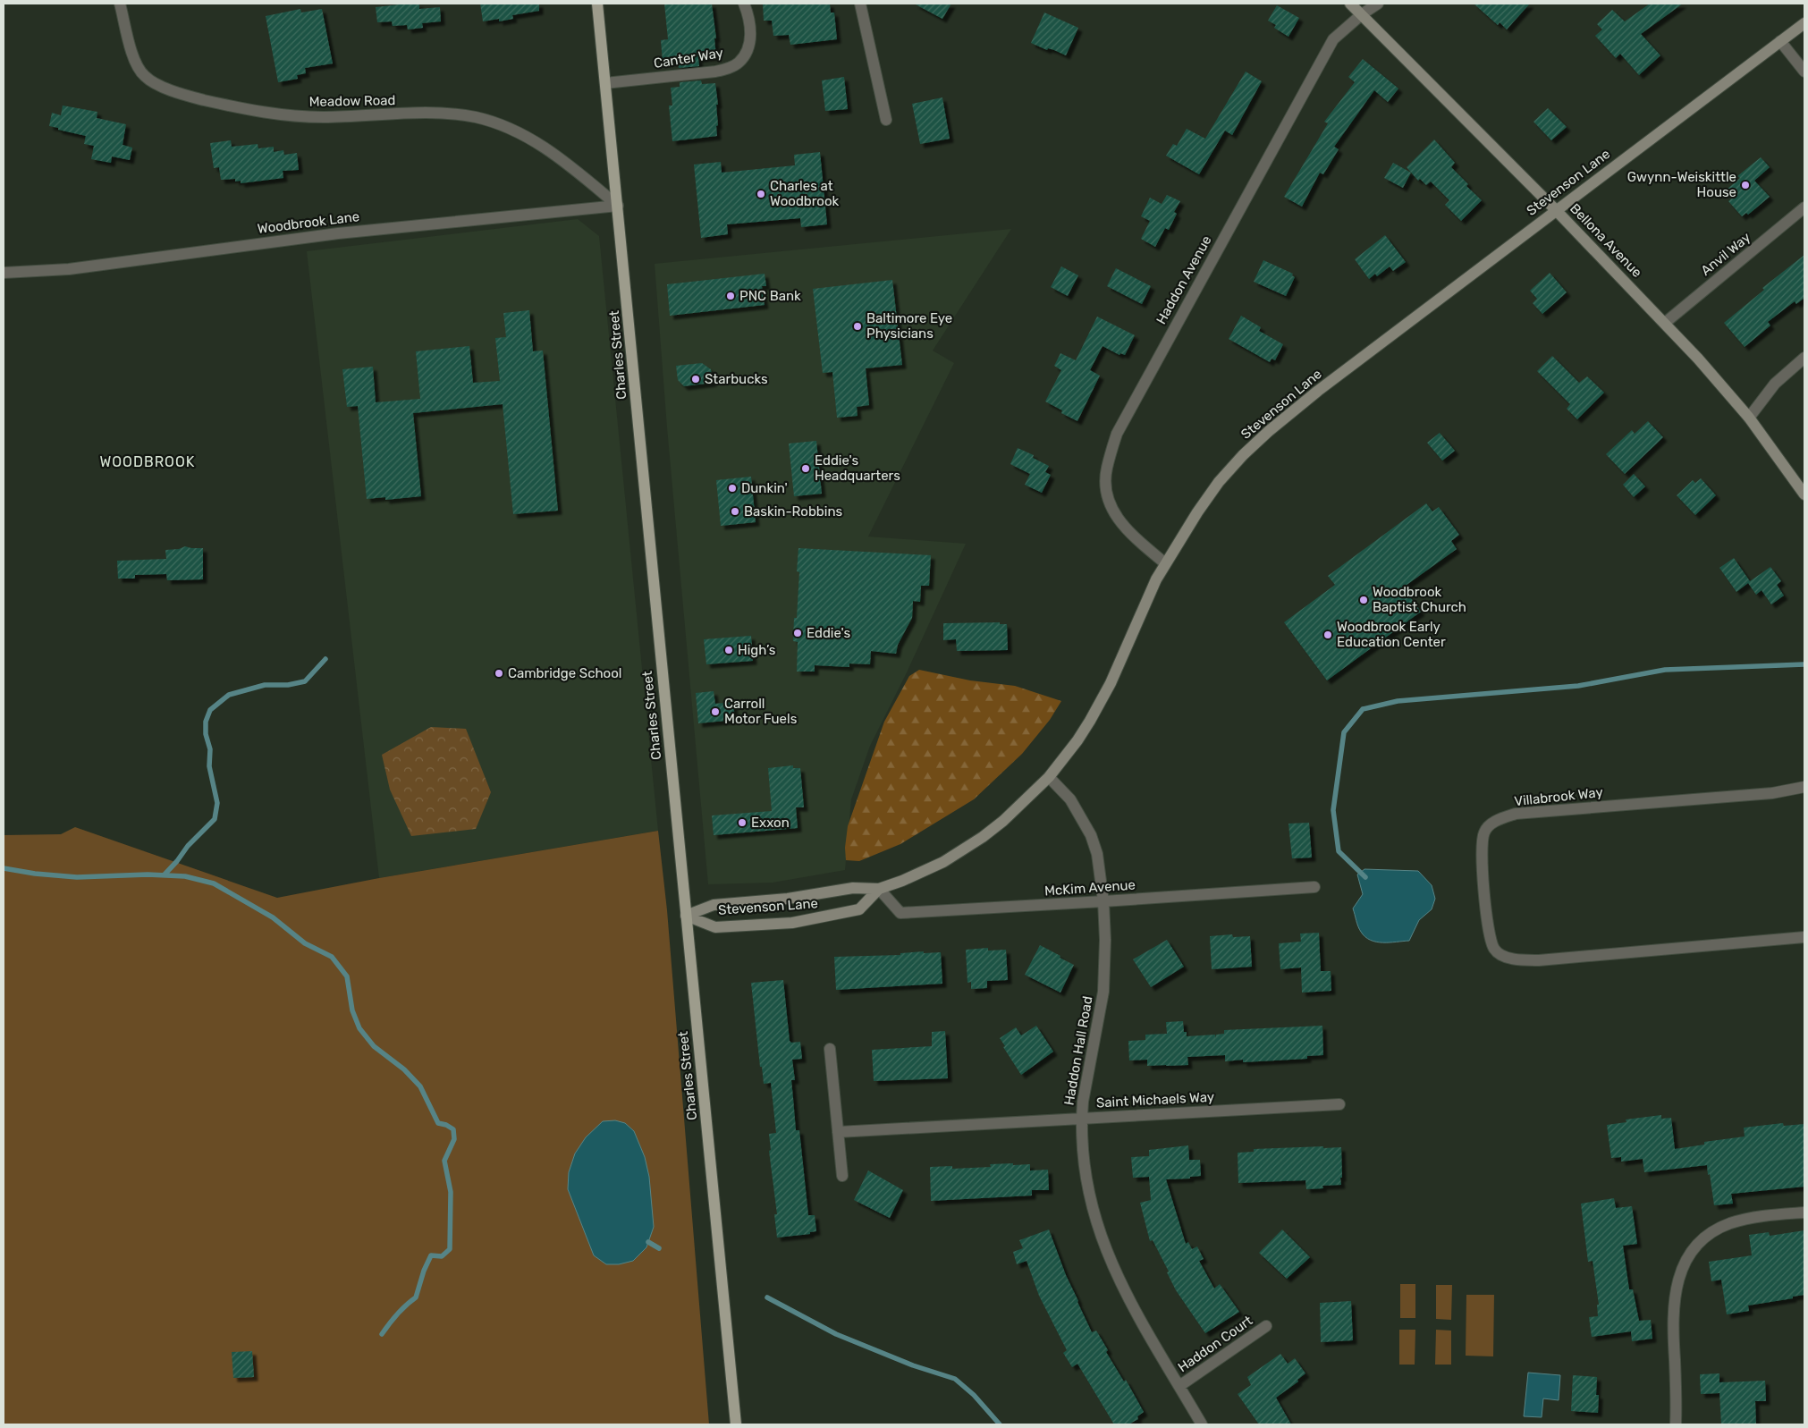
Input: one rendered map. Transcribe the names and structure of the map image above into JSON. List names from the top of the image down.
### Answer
{
  "streets": {
    "main road": ["Charles Street"],
    "street": [
      "Canter Way",
      "Meadow Road",
      "Stevenson Lane",
      "Woodbrook Lane",
      "Bellona Avenue",
      "Anvil Way",
      "Haddon Avenue",
      "Villabrook Way",
      "McKim Avenue",
      "Haddon Hall Road",
      "Saint Michaels Way",
      "Haddon Court"
    ]
  },
  "crossings": [
    ["Canter Way", "Charles Street"],
    ["Meadow Road", "Woodbrook Lane"],
    ["Meadow Road", "Charles Street"],
    ["Stevenson Lane", "Bellona Avenue"],
    ["Stevenson Lane", "Haddon Avenue"],
    ["Stevenson Lane", "Charles Street"],
    ["Stevenson Lane", "McKim Avenue"],
    ["Stevenson Lane", "Haddon Hall Road"],
    ["Woodbrook Lane", "Charles Street"],
    ["Bellona Avenue", "Anvil Way"],
    ["Bellona Avenue", "Haddon Avenue"],
    ["McKim Avenue", "Haddon Hall Road"],
    ["Haddon Hall Road", "Saint Michaels Way"],
    ["Haddon Hall Road", "Haddon Court"]
  ],
  "districts": ["WOODBROOK"],
  "places": [
    "Gwynn-Weiskittle House",
    "Charles at Woodbrook",
    "PNC Bank",
    "Baltimore Eye Physicians",
    "Starbucks",
    "Eddie's Headquarters",
    "Dunkin'",
    "Baskin-Robbins",
    "Woodbrook Baptist Church",
    "Eddie's",
    "Woodbrook Early Education Center",
    "High’s",
    "Cambridge School",
    "Carroll Motor Fuels",
    "Exxon"
  ]
}
